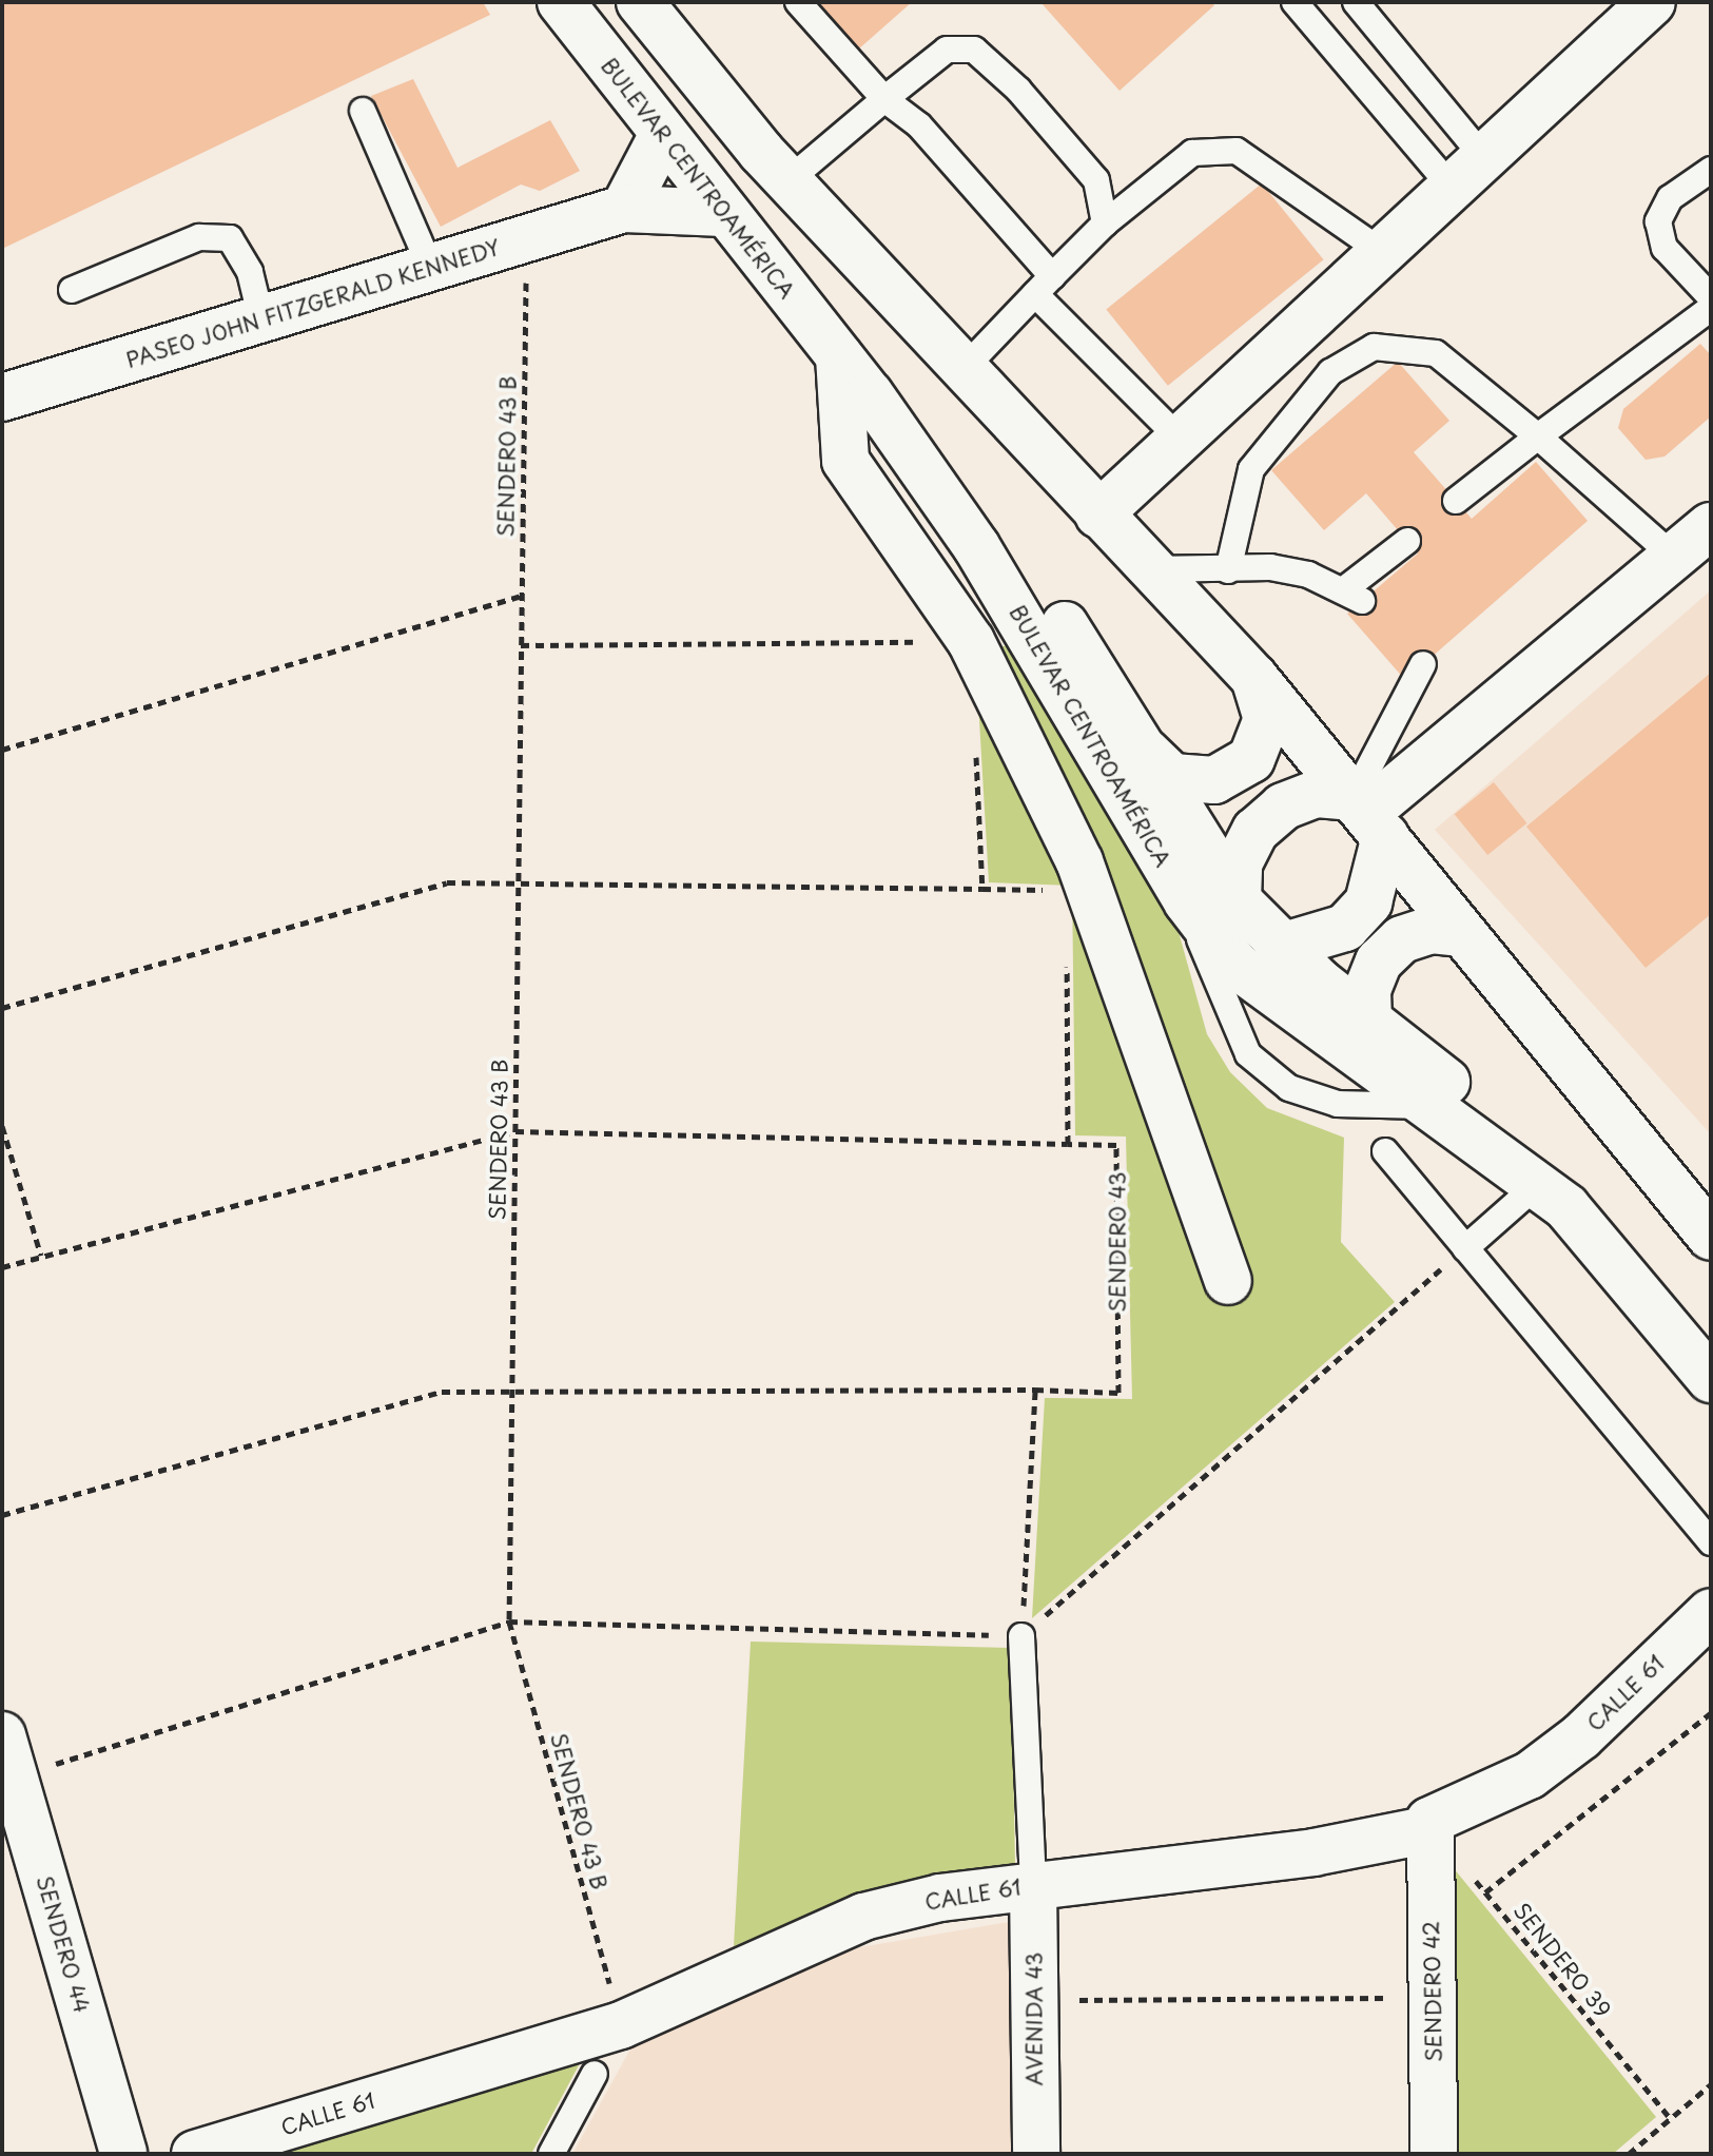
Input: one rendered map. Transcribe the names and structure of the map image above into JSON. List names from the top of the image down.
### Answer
{
  "streets": {
    "street": [
      "BULEVAR CENTROAMÉRICA",
      "PASEO JOHN FITZGERALD KENNEDY",
      "CALLE 61",
      "SENDERO 44",
      "SENDERO 42",
      "AVENIDA 43"
    ],
    "path": ["SENDERO 43 B", "SENDERO 43", "SENDERO 39"]
  },
  "crossings": [
    ["BULEVAR CENTROAMÉRICA", "PASEO JOHN FITZGERALD KENNEDY"],
    ["PASEO JOHN FITZGERALD KENNEDY", "SENDERO 43 B"],
    ["SENDERO 43 B", "CALLE 61"],
    ["CALLE 61", "SENDERO 39"],
    ["CALLE 61", "SENDERO 42"],
    ["CALLE 61", "AVENIDA 43"],
    ["SENDERO 39", "SENDERO 42"]
  ]
}
